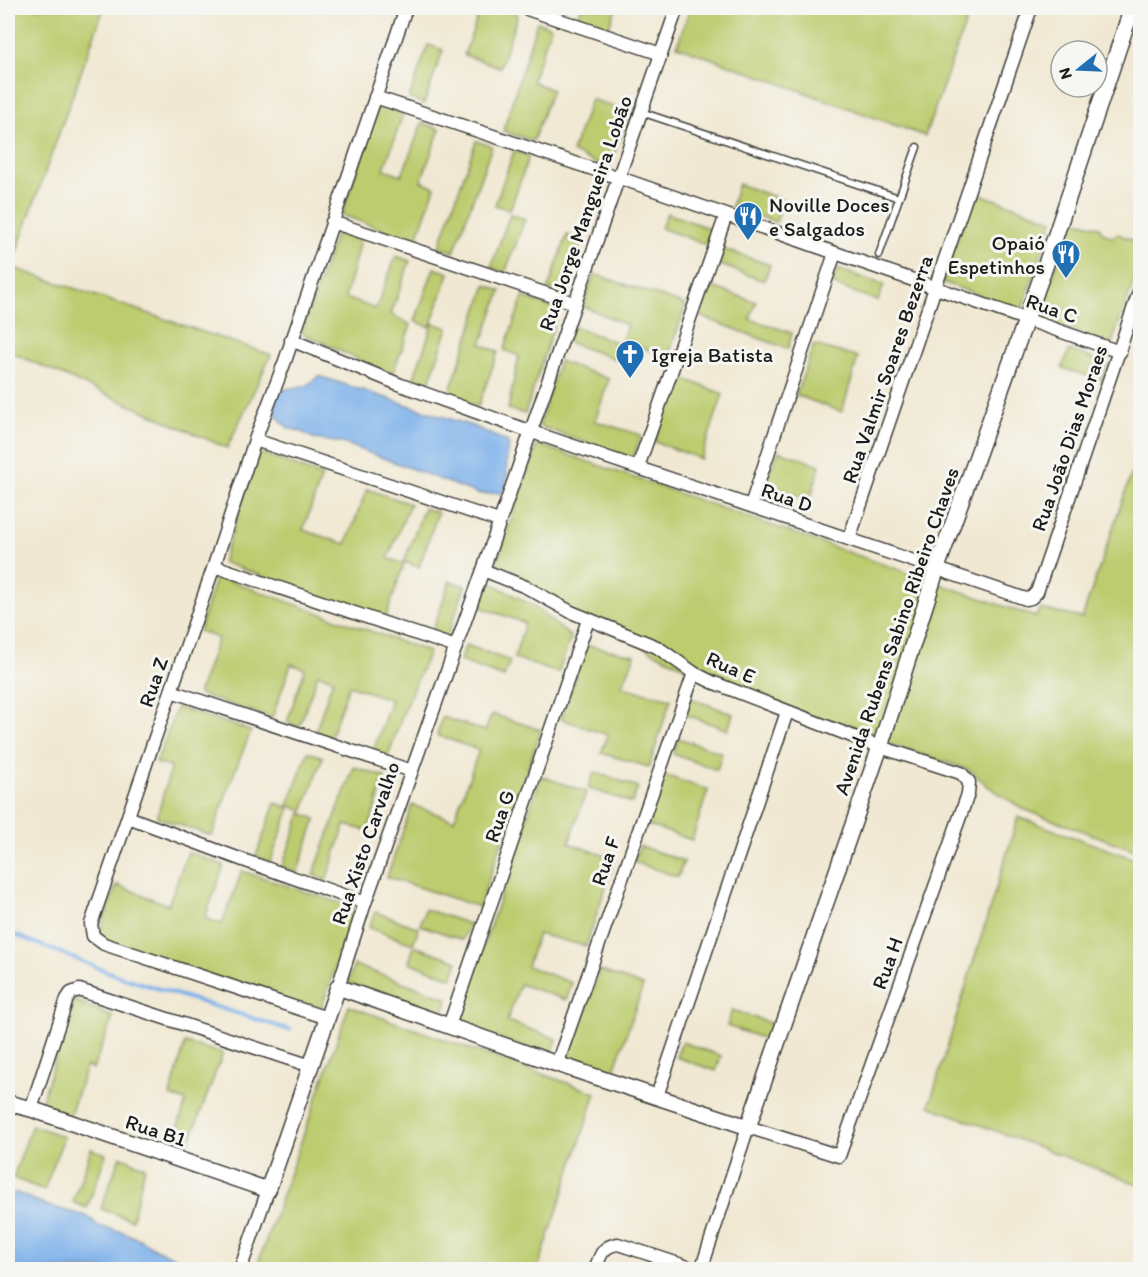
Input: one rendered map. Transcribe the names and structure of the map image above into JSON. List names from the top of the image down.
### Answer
{
  "streets": {
    "street": [
      "Rua Jorge Mangueira Lobão",
      "Rua C",
      "Rua Valmir Soares Bezerra",
      "Rua João Dias Moraes",
      "Rua D",
      "Avenida Rubens Sabino Ribeiro Chaves",
      "Rua E",
      "Rua Z",
      "Rua G",
      "Rua Xisto Carvalho",
      "Rua F",
      "Rua H",
      "Rua B1"
    ]
  },
  "crossings": [
    ["Rua Jorge Mangueira Lobão", "Rua C"],
    ["Rua Jorge Mangueira Lobão", "Rua D"],
    ["Rua Jorge Mangueira Lobão", "Rua Xisto Carvalho"],
    ["Rua C", "Rua Valmir Soares Bezerra"],
    ["Rua C", "Rua João Dias Moraes"],
    ["Rua C", "Avenida Rubens Sabino Ribeiro Chaves"],
    ["Rua C", "Rua Z"],
    ["Rua Valmir Soares Bezerra", "Rua D"],
    ["Rua João Dias Moraes", "Rua D"],
    ["Rua D", "Avenida Rubens Sabino Ribeiro Chaves"],
    ["Rua D", "Rua Z"],
    ["Rua D", "Rua Xisto Carvalho"],
    ["Avenida Rubens Sabino Ribeiro Chaves", "Rua E"],
    ["Avenida Rubens Sabino Ribeiro Chaves", "Rua H"],
    ["Rua E", "Rua G"],
    ["Rua E", "Rua Xisto Carvalho"],
    ["Rua E", "Rua F"],
    ["Rua E", "Rua H"],
    ["Rua Z", "Rua Xisto Carvalho"],
    ["Rua Xisto Carvalho", "Rua B1"]
  ],
  "places": {
    "restaurant": ["Noville Doces e Salgados", "Opaió Espetinhos"],
    "church": ["Igreja Batista"]
  },
  "north": "left"
}
